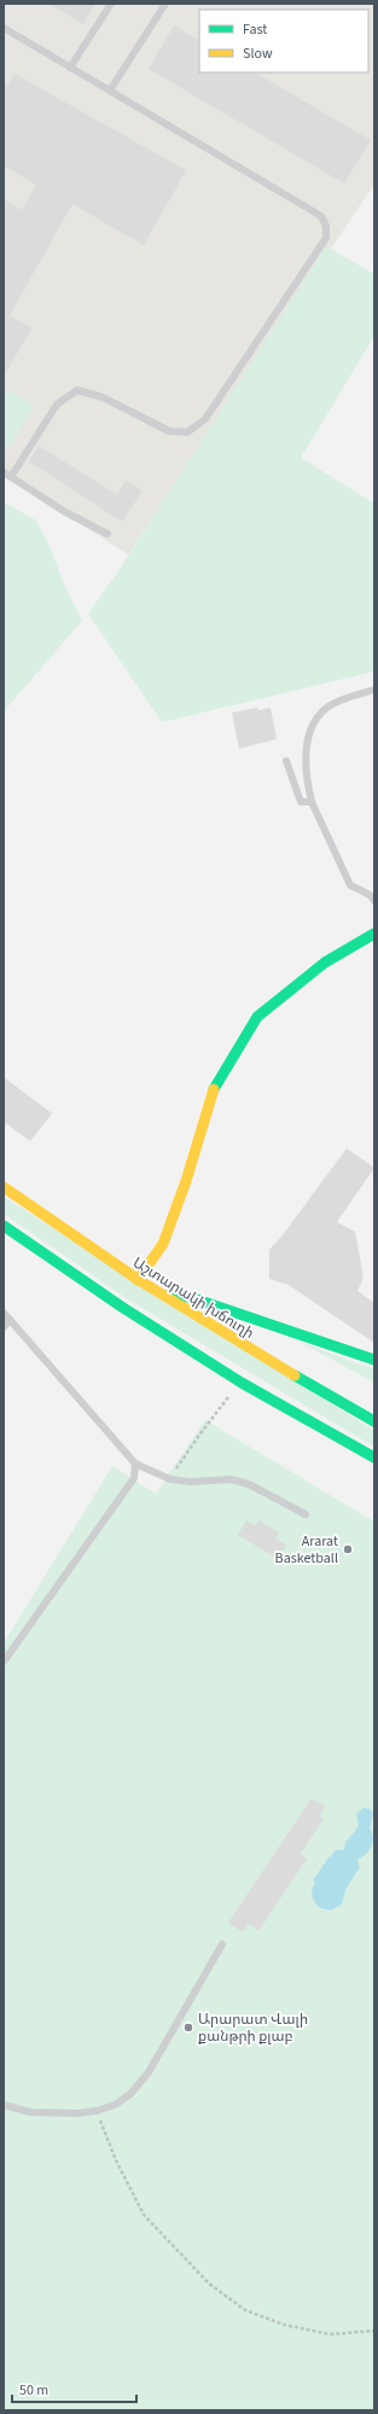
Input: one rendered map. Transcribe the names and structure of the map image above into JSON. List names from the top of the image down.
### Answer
{
  "streets": {
    "main road": ["Աշտարակի խճուղի"]
  },
  "places": ["Ararat Basketball", "Արարատ Վալի քանթրի քլաբ"],
  "legend": ["Fast", "Slow"],
  "scale_bar": "50 m"
}
